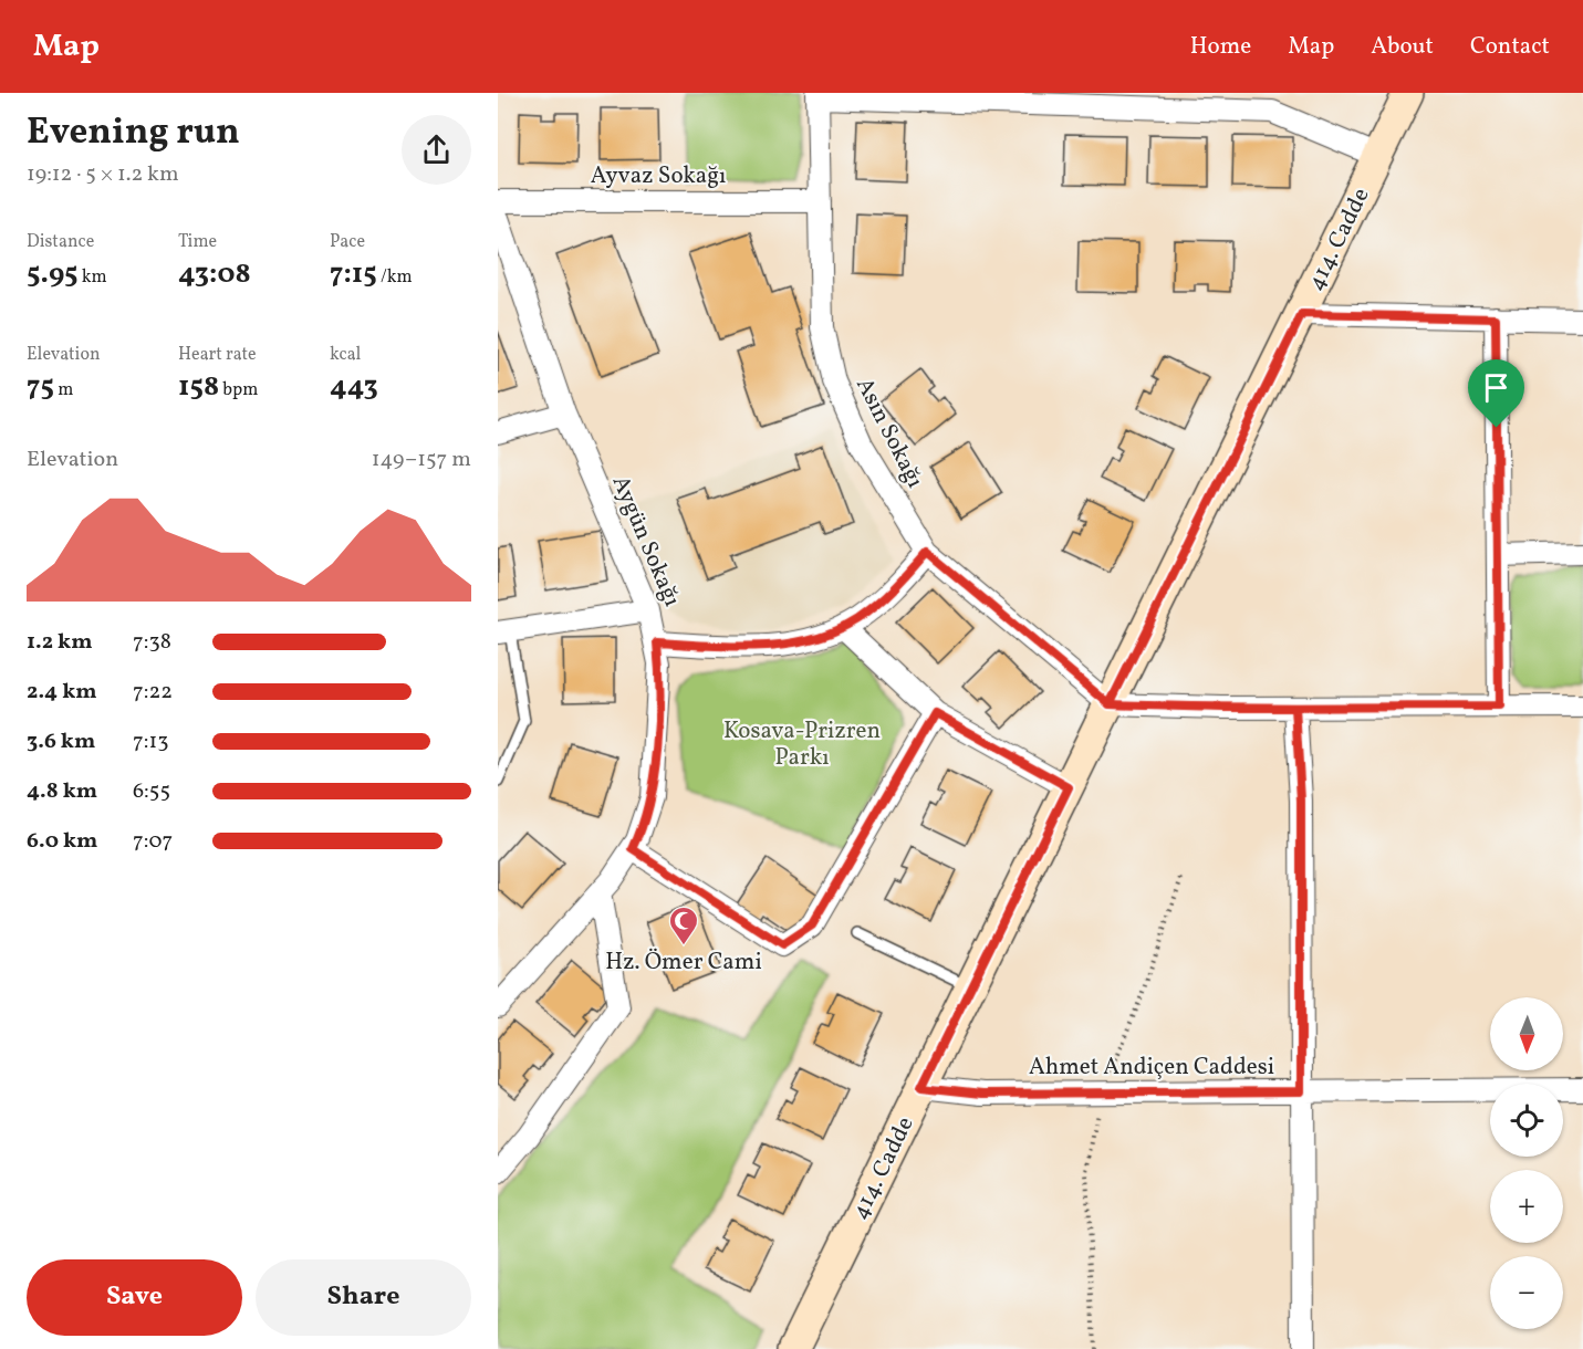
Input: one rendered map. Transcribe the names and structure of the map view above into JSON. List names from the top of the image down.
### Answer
{
  "streets": {
    "main road": ["414. Cadde"],
    "street": [
      "Ayvaz Sokağı",
      "Asın Sokağı",
      "Aygün Sokağı",
      "Ahmet Andiçen Caddesi"
    ]
  },
  "crossings": [
    ["Ayvaz Sokağı", "Asın Sokağı"],
    ["414. Cadde", "Asın Sokağı"],
    ["414. Cadde", "Ahmet Andiçen Caddesi"]
  ],
  "parks": ["Kosava-Prizren Parkı"],
  "places": {
    "mosque": ["Hz. Ömer Cami"]
  },
  "north": "bottom",
  "page": {
    "header": "Map",
    "nav": [
      "Home",
      "Map",
      "About",
      "Contact"
    ],
    "heading": ["Evening run", "19:12 · 5 × 1.2 km"],
    "stats": [
      ["Distance", "5.95 km"],
      ["Time", "43:08"],
      ["Pace", "7:15 /km"],
      ["Elevation", "75 m"],
      ["Heart rate", "158 bpm"],
      ["kcal", "443"]
    ],
    "chart": ["Elevation", "149–157 m"],
    "list": [
      {
        "name": "1.2 km",
        "note": "7:38"
      },
      {
        "name": "2.4 km",
        "note": "7:22"
      },
      {
        "name": "3.6 km",
        "note": "7:13"
      },
      {
        "name": "4.8 km",
        "note": "6:55"
      },
      {
        "name": "6.0 km",
        "note": "7:07"
      }
    ],
    "map_buttons": ["+", "−"],
    "buttons": ["Save", "Share"]
  }
}
